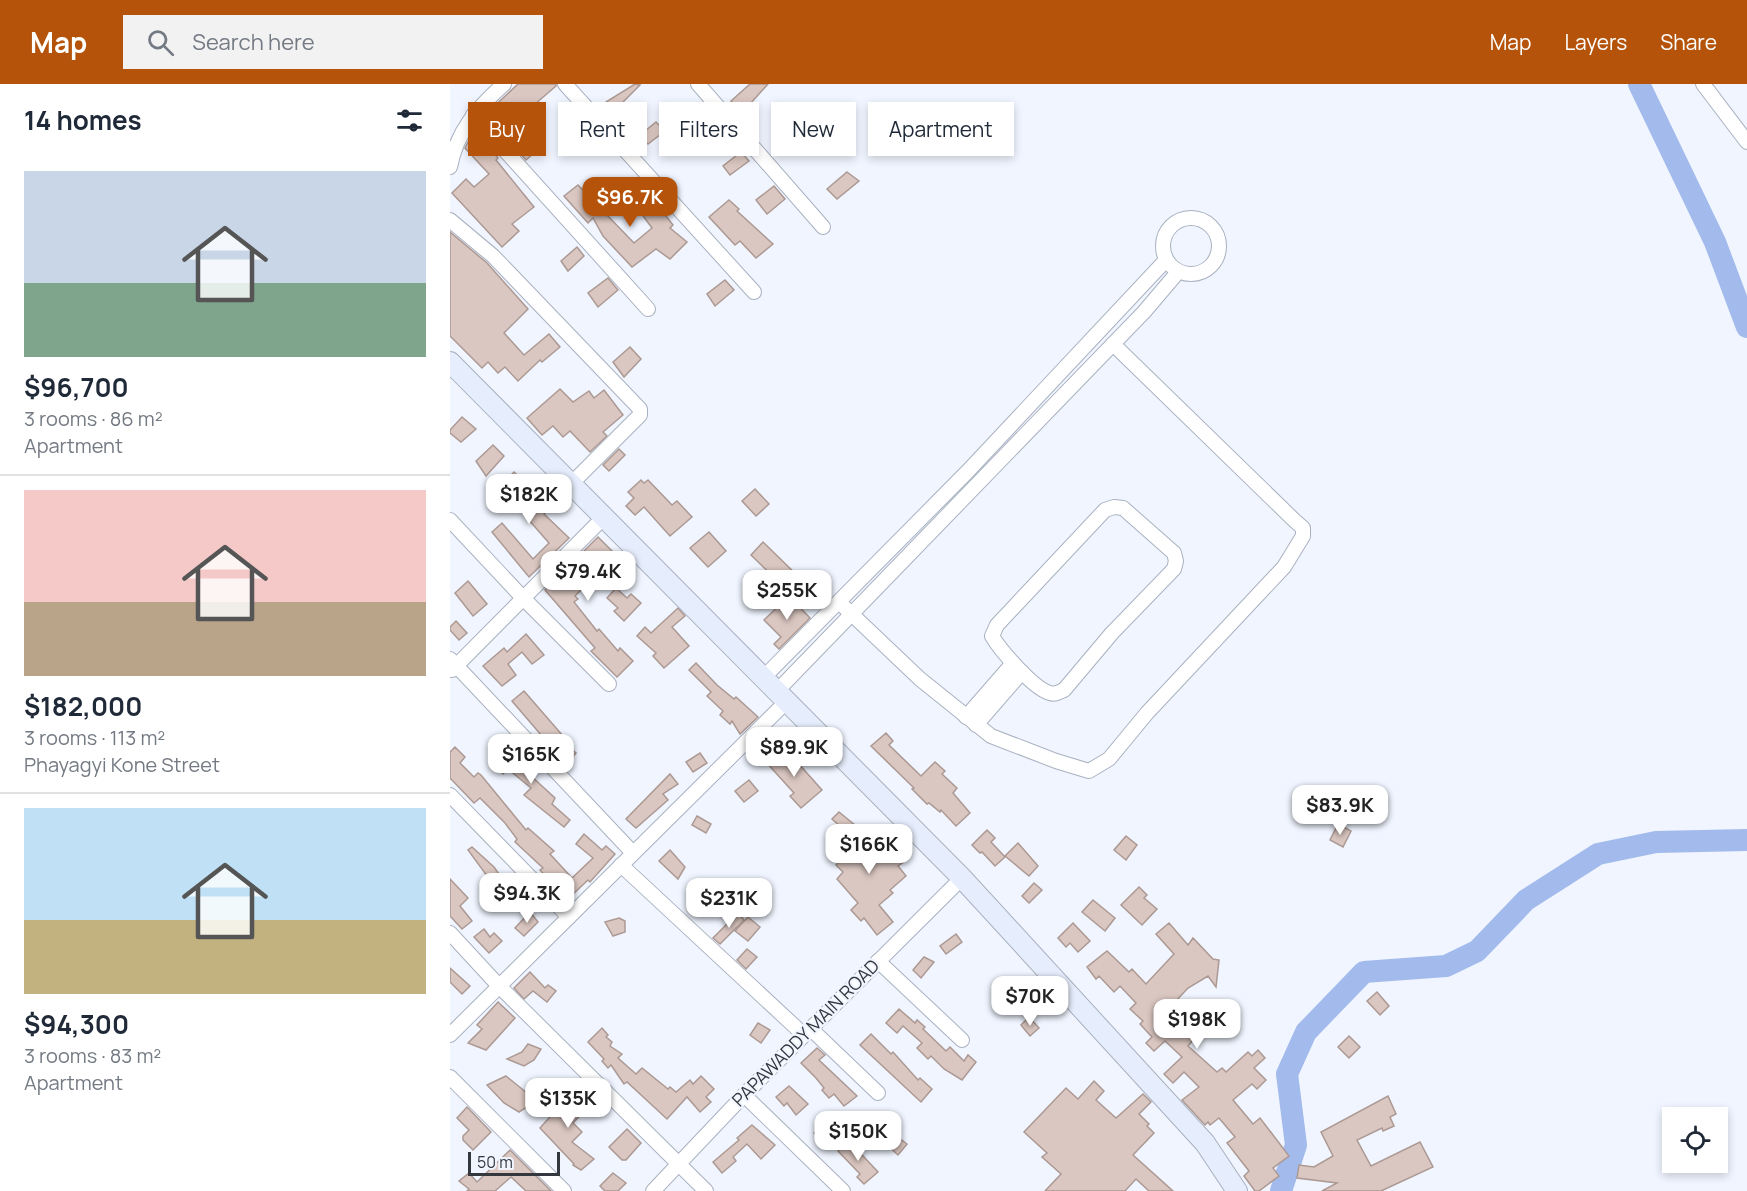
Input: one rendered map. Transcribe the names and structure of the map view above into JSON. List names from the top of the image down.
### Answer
{
  "streets": {
    "street": ["PAPAWADDY MAIN ROAD"]
  },
  "scale_bar": "50 m",
  "page": {
    "header": "Map",
    "search": "Search here",
    "nav": ["Map", "Layers", "Share"],
    "heading": "14 homes",
    "chip": [
      "Buy",
      "Rent",
      "Filters",
      "New",
      "Apartment"
    ],
    "list": [
      {
        "name": "$96,700",
        "note": "3 rooms · 86 m² · Apartment"
      },
      {
        "name": "$182,000",
        "note": "3 rooms · 113 m² · Phayagyi Kone Street"
      },
      {
        "name": "$94,300",
        "note": "3 rooms · 83 m² · Apartment"
      }
    ],
    "price": [
      "$96.7K",
      "$182K",
      "$79.4K",
      "$255K",
      "$89.9K",
      "$165K",
      "$83.9K",
      "$166K",
      "$94.3K",
      "$231K",
      "$70K",
      "$198K",
      "$135K",
      "$150K"
    ],
    "scale": "50 m"
  }
}
